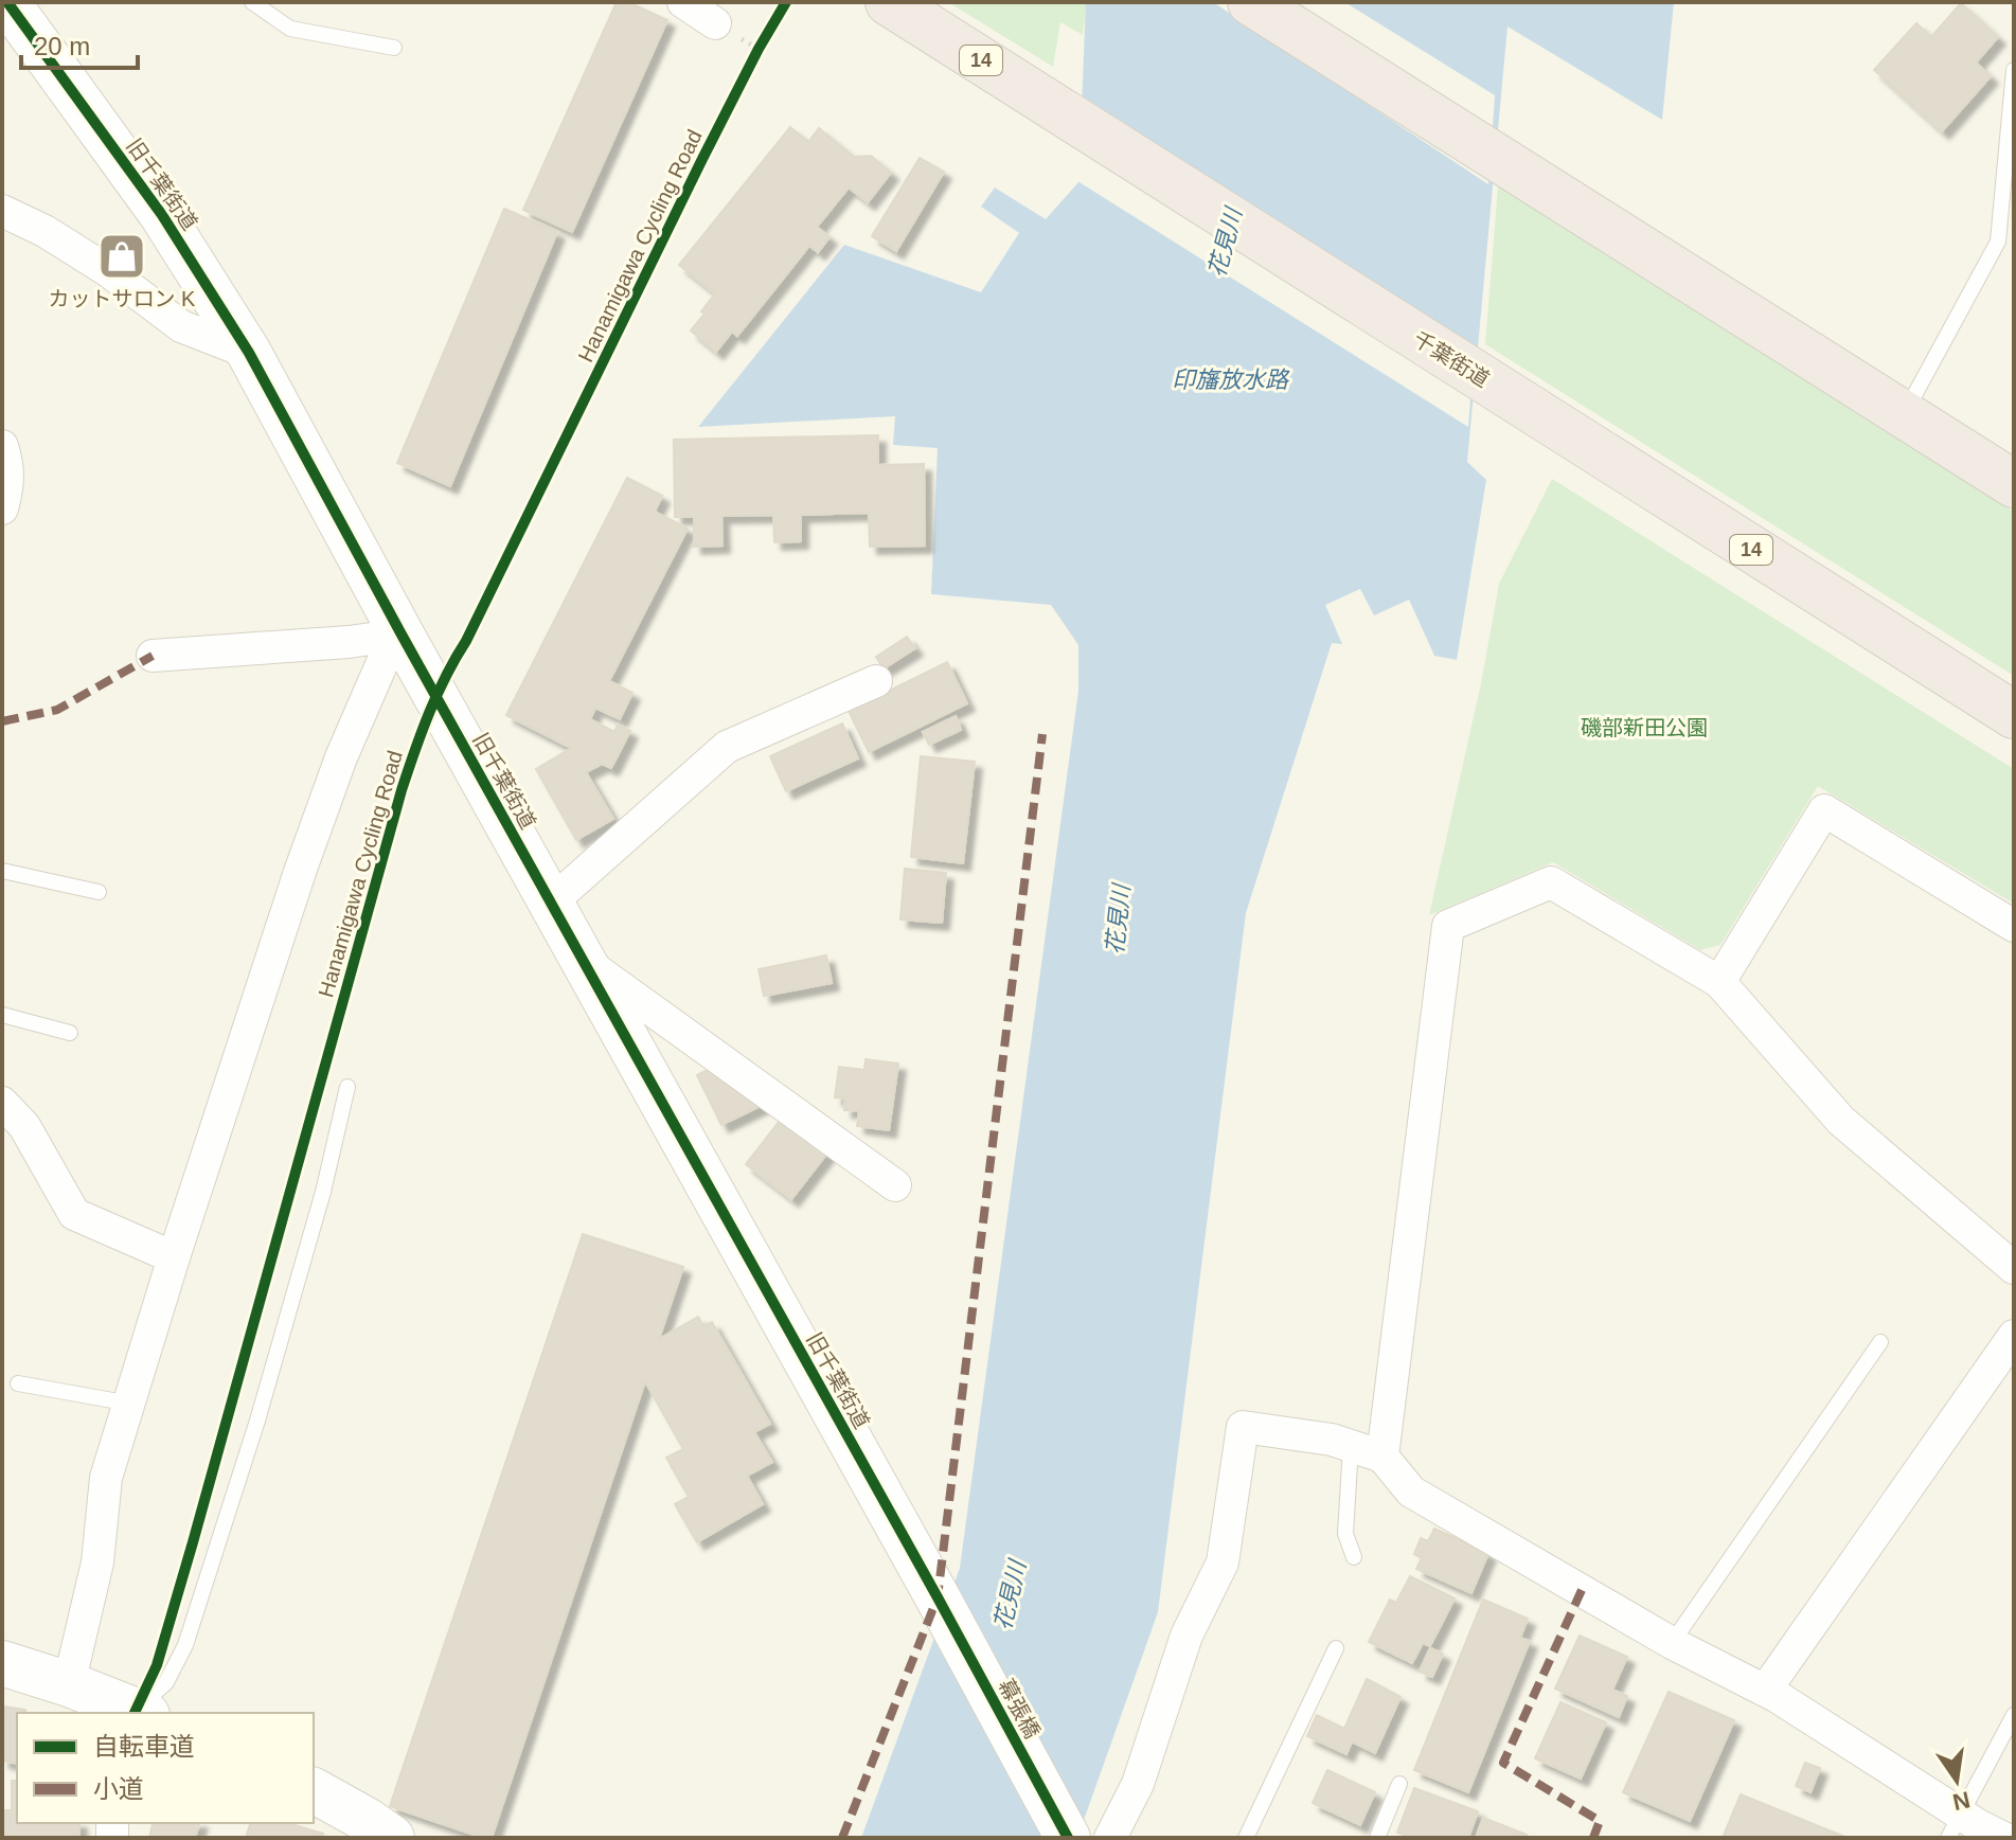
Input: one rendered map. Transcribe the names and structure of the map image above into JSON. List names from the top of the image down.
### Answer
{
  "streets": {
    "highway": ["14", "千葉街道"],
    "street": ["旧千葉街道", "幕張橋"],
    "cycle path": ["Hanamigawa Cycling Road"]
  },
  "crossings": [
    ["旧千葉街道", "幕張橋"]
  ],
  "water": ["花見川", "印旛放水路"],
  "parks": ["磯部新田公園"],
  "places": {
    "shop": ["カットサロン K"]
  },
  "legend": ["自転車道", "小道"],
  "scale_bar": "20 m",
  "north": "bottom"
}
